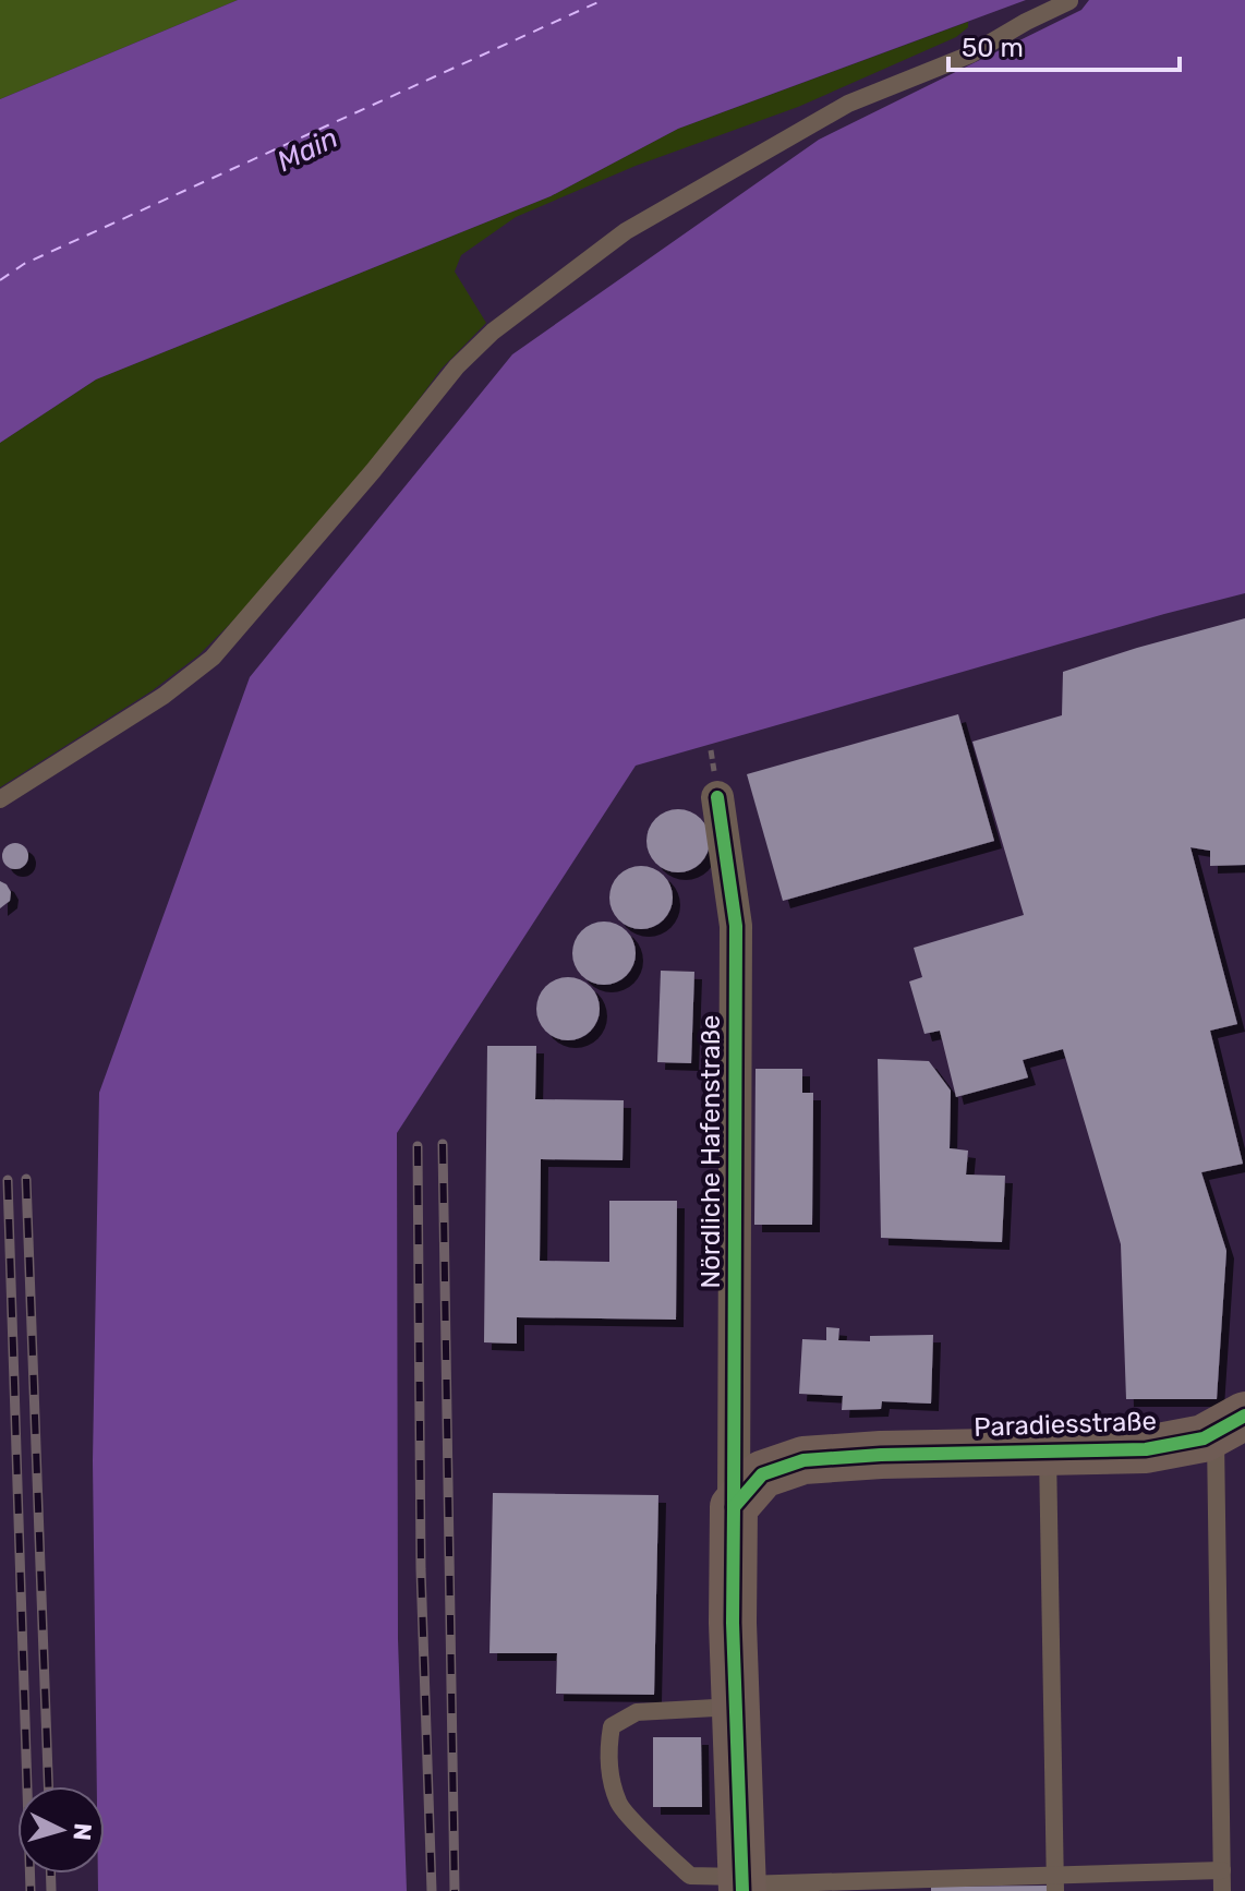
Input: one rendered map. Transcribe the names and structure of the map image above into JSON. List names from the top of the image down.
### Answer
{
  "streets": {
    "street": ["Nördliche Hafenstraße", "Paradiesstraße"]
  },
  "crossings": [
    ["Nördliche Hafenstraße", "Paradiesstraße"]
  ],
  "water": ["Main"],
  "scale_bar": "50 m",
  "north": "right"
}
